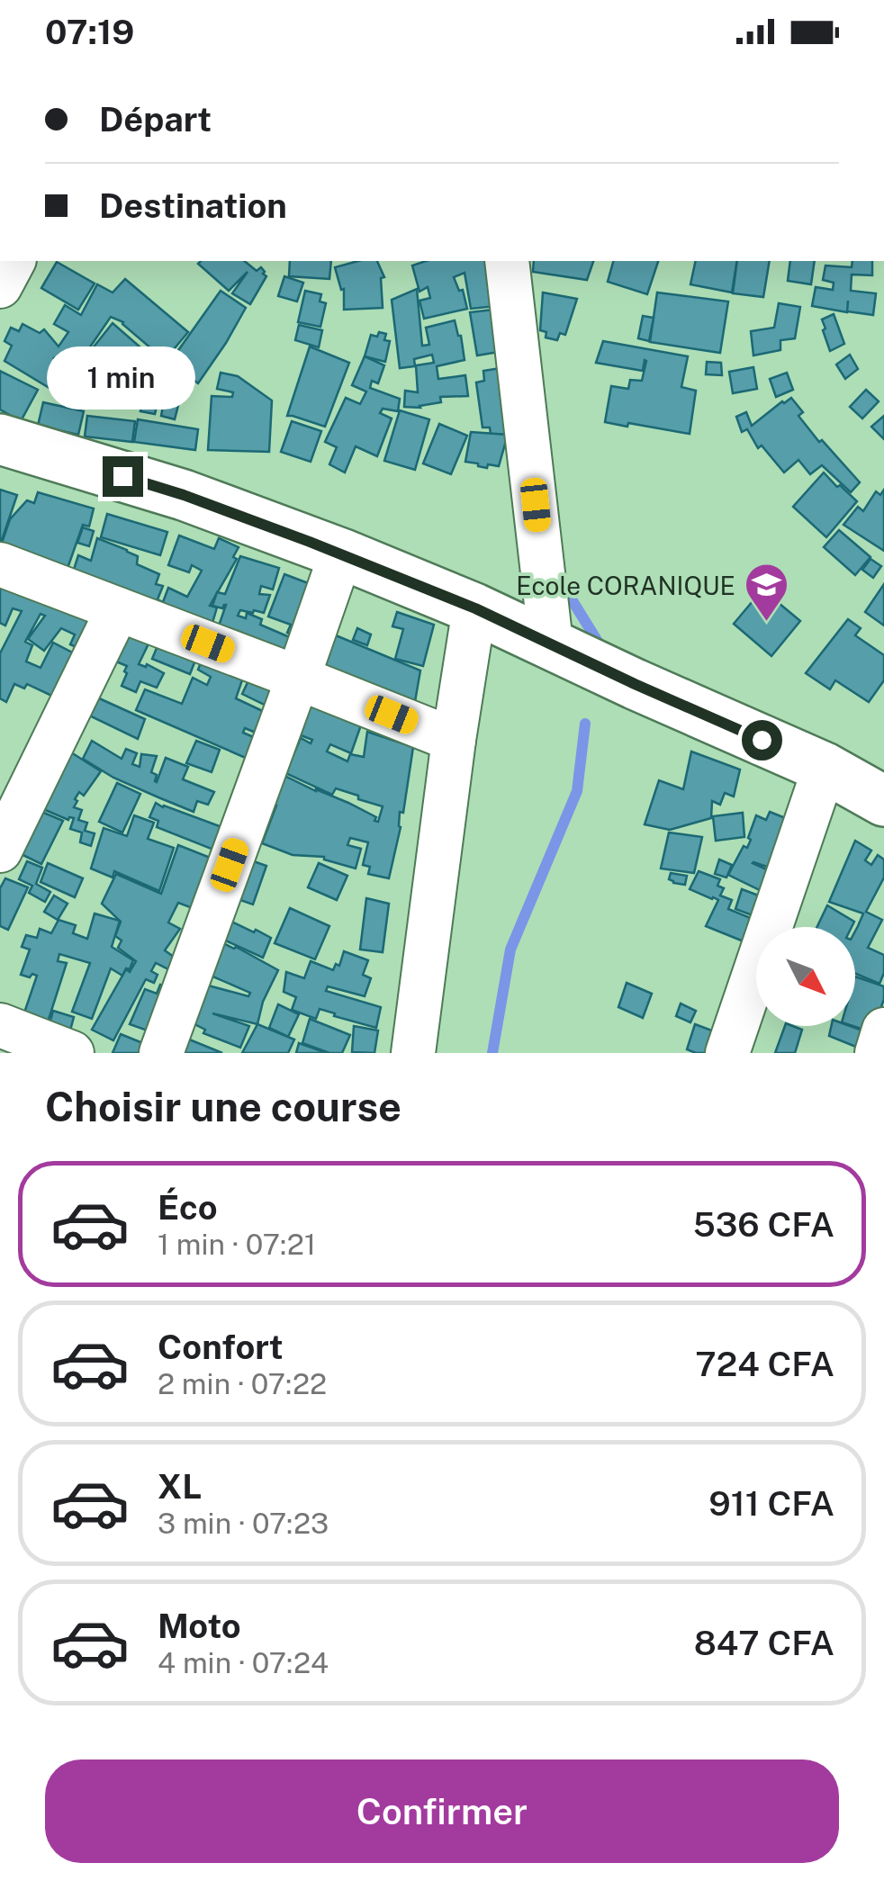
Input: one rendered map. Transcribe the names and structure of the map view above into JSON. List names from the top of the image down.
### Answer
{
  "places": {
    "school or university": ["Ecole CORANIQUE"]
  },
  "north": "bottom right",
  "page": {
    "status": "07:19",
    "banner": ["Départ", "Destination"],
    "bubble": "1 min",
    "heading": "Choisir une course",
    "list": [
      {
        "name": "Éco",
        "note": "1 min · 07:21",
        "value": "536 CFA"
      },
      {
        "name": "Confort",
        "note": "2 min · 07:22",
        "value": "724 CFA"
      },
      {
        "name": "XL",
        "note": "3 min · 07:23",
        "value": "911 CFA"
      },
      {
        "name": "Moto",
        "note": "4 min · 07:24",
        "value": "847 CFA"
      }
    ],
    "buttons": "Confirmer"
  }
}
